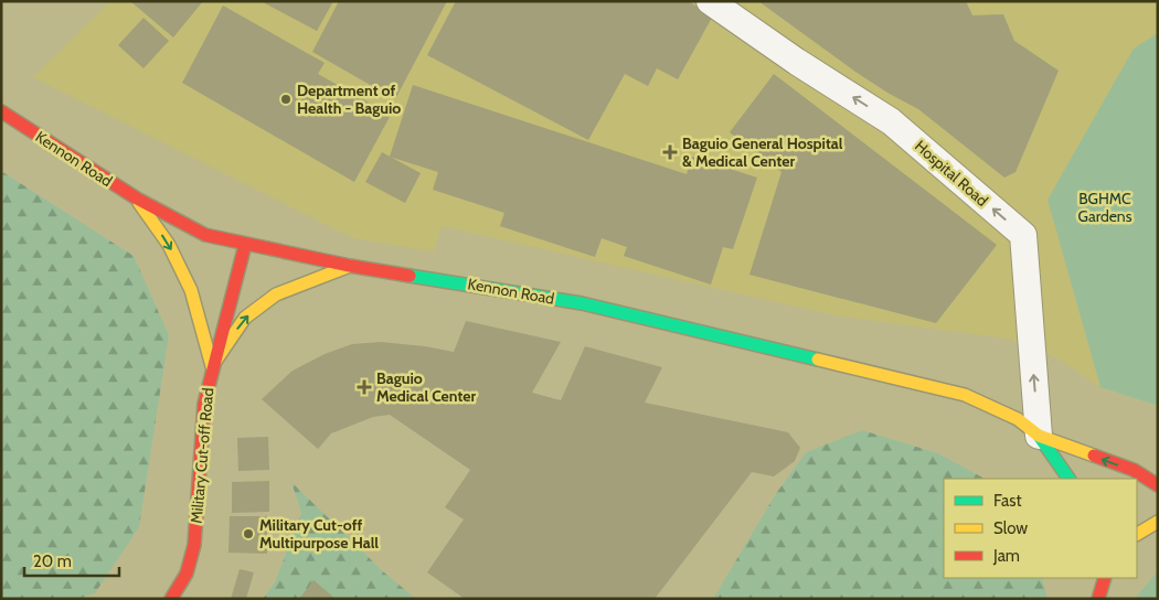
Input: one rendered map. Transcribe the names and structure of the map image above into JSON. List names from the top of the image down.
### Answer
{
  "streets": {
    "main road": ["Kennon Road", "Military Cut-off Road"],
    "street": ["Hospital Road"]
  },
  "crossings": [
    ["Kennon Road", "Hospital Road"],
    ["Kennon Road", "Military Cut-off Road"]
  ],
  "one_way": ["Hospital Road"],
  "parks": ["BGHMC Gardens"],
  "places": {
    "other": ["Department of Health - Baguio", "Military Cut-off Multipurpose Hall"],
    "health": ["Baguio General Hospital & Medical Center", "Baguio Medical Center"]
  },
  "legend": ["Fast", "Slow", "Jam"],
  "scale_bar": "20 m"
}
